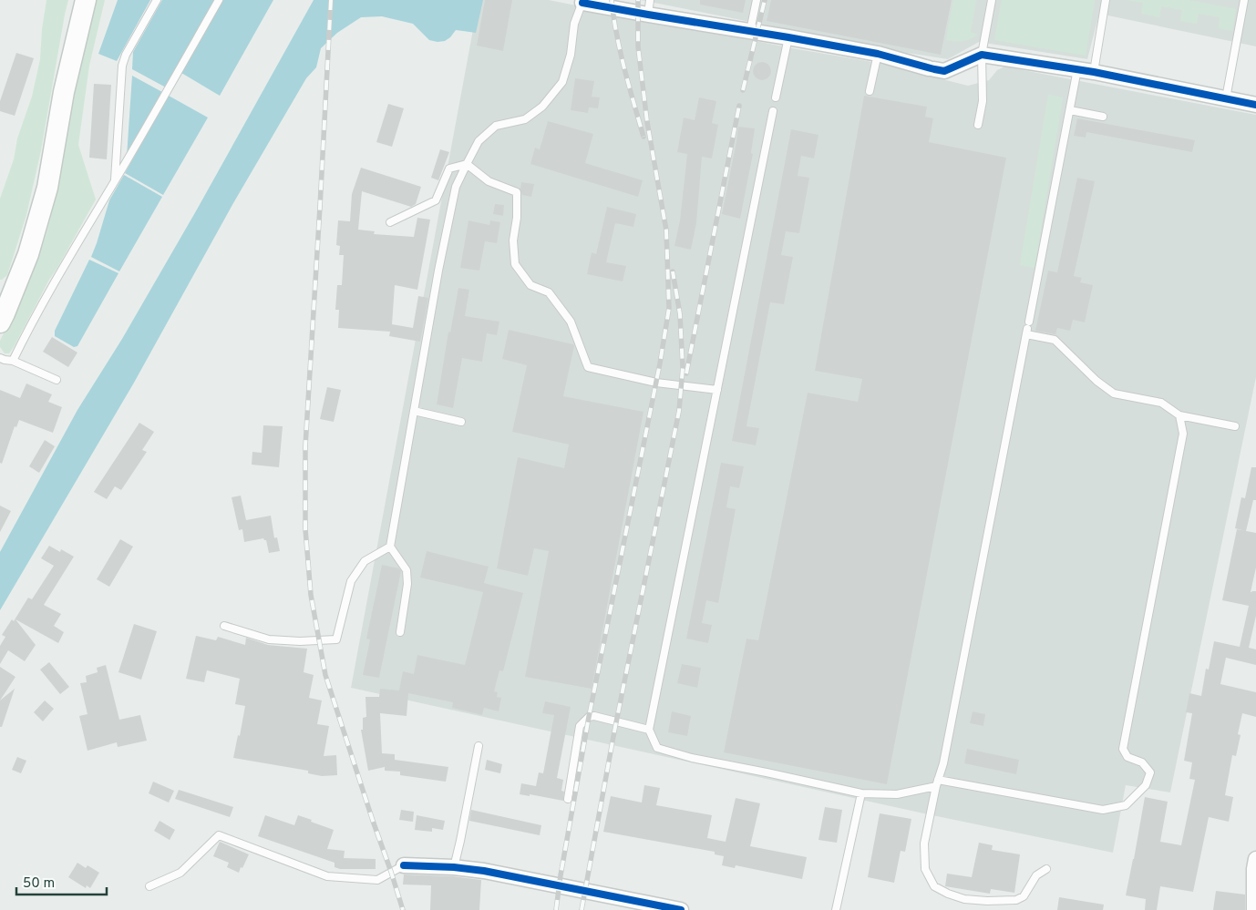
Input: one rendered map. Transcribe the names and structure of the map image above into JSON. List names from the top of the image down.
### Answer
{
  "scale_bar": "50 m"
}
